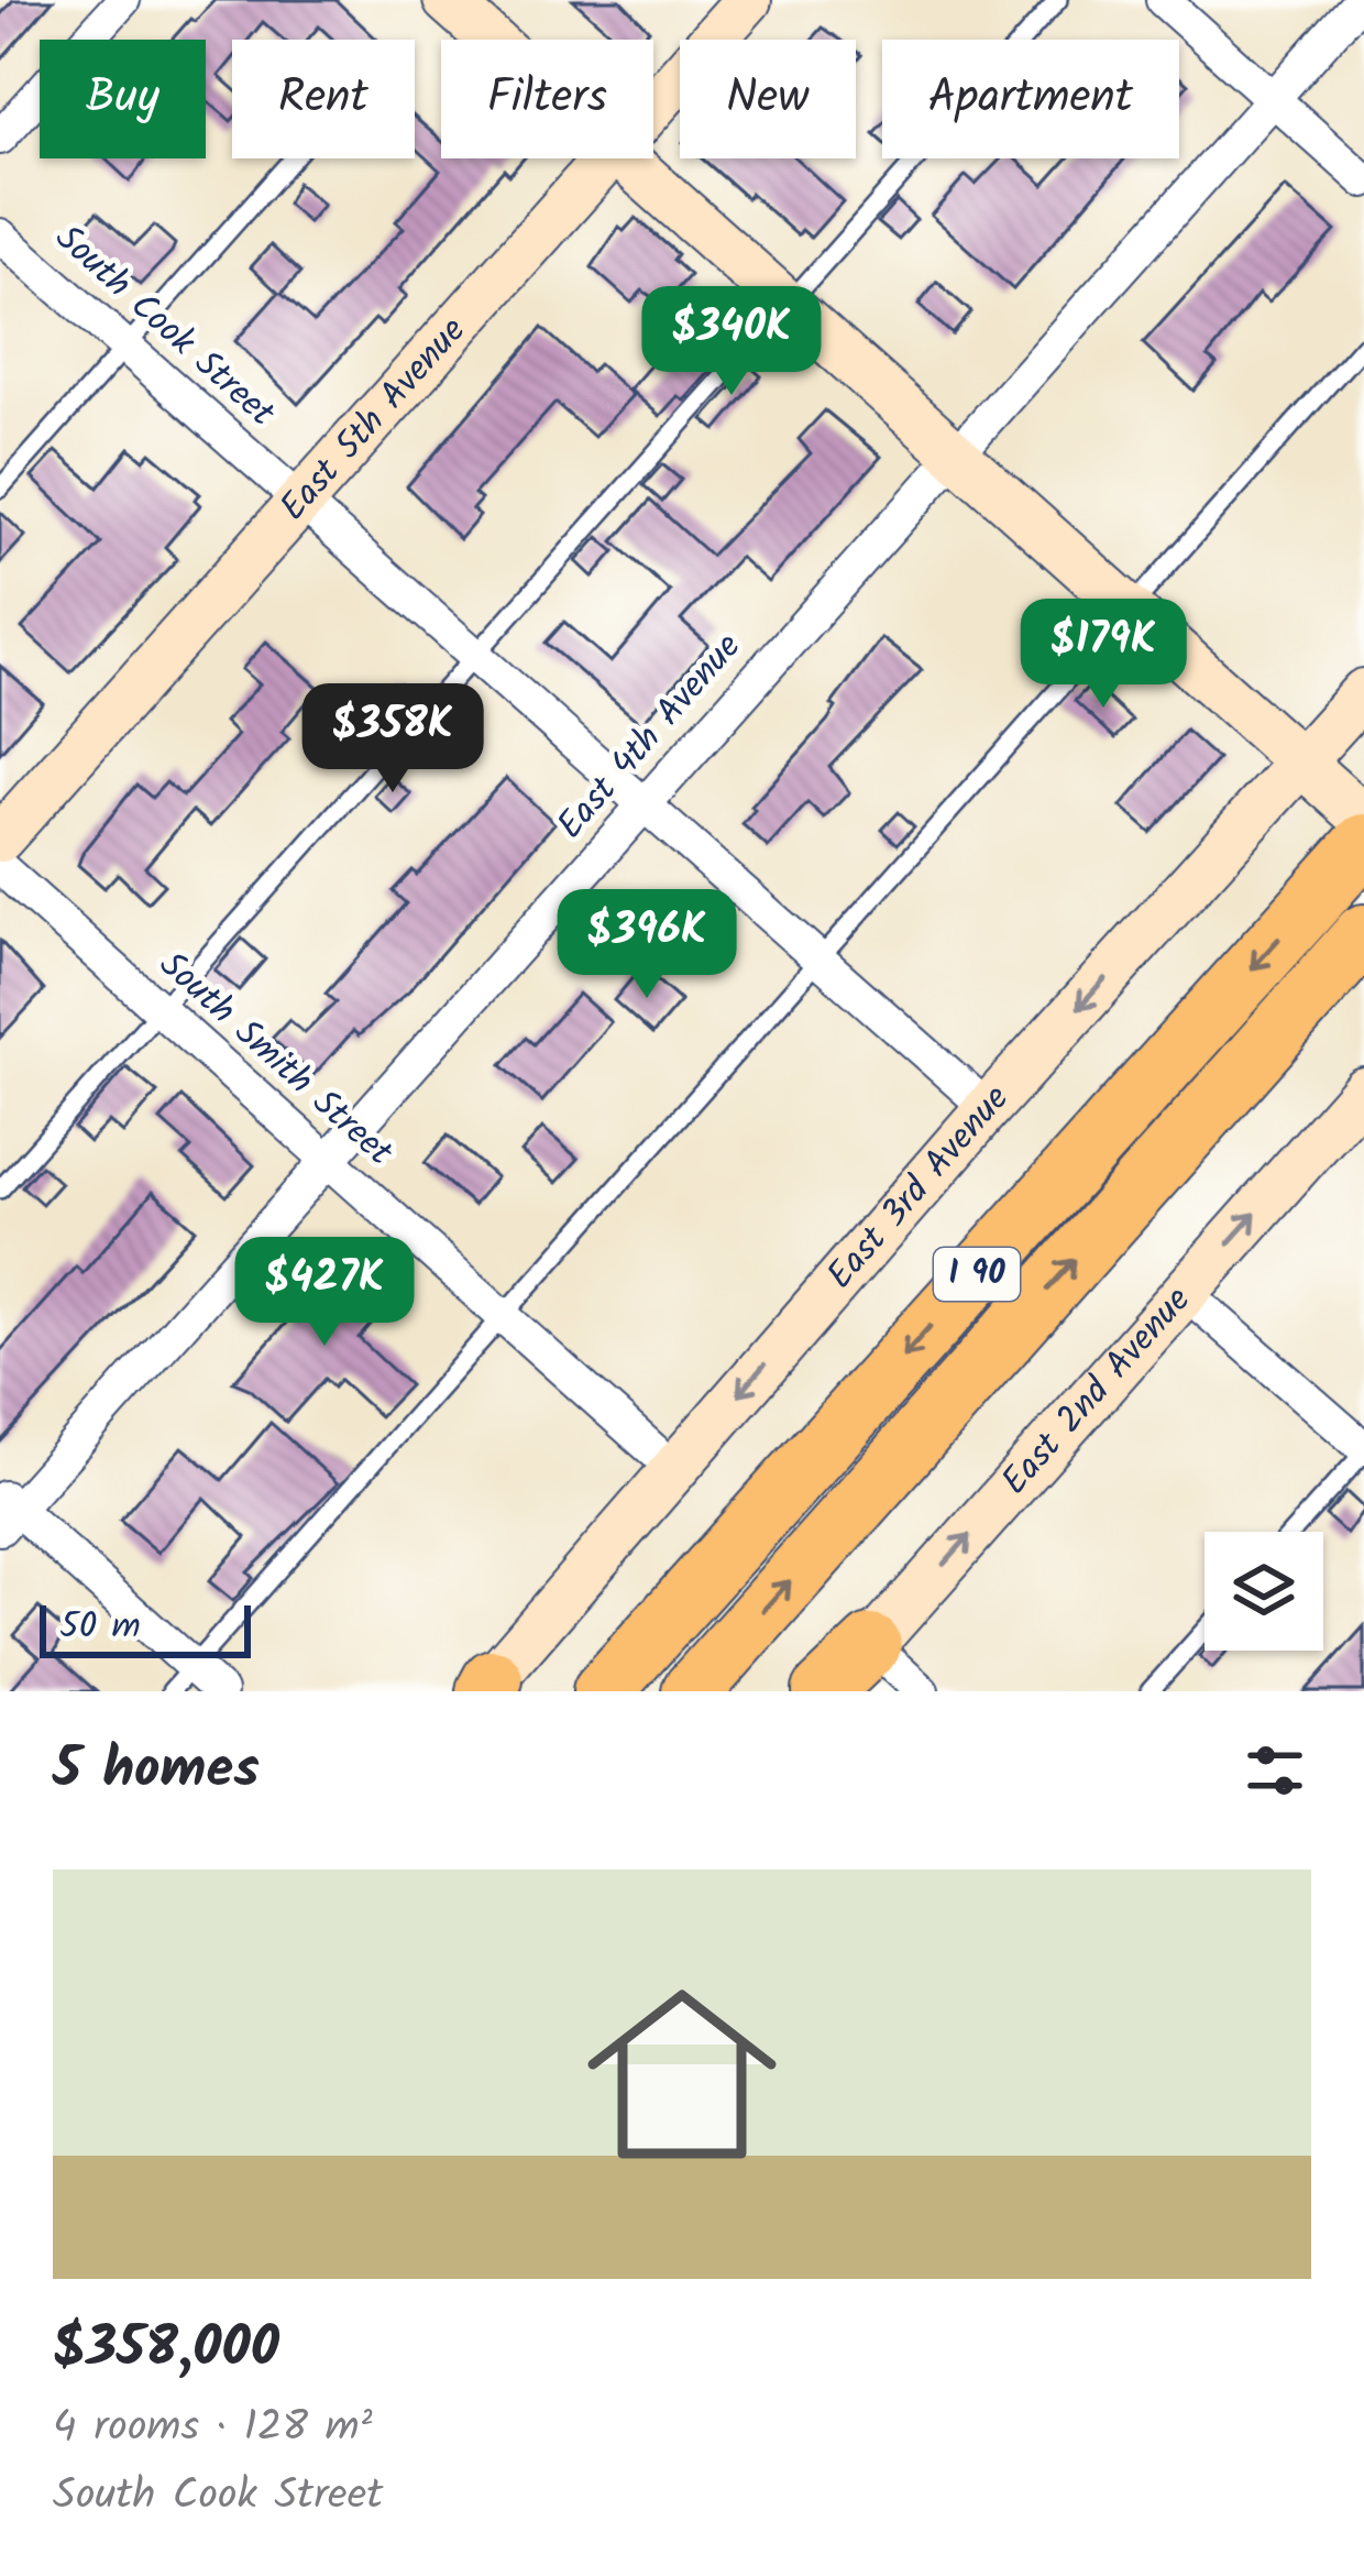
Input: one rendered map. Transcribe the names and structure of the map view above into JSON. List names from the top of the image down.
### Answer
{
  "streets": {
    "highway": ["I 90"],
    "street": [
      "South Cook Street",
      "East 5th Avenue",
      "East 4th Avenue",
      "South Smith Street",
      "East 3rd Avenue",
      "East 2nd Avenue"
    ]
  },
  "crossings": [
    ["South Cook Street", "East 5th Avenue"],
    ["South Cook Street", "East 4th Avenue"],
    ["South Cook Street", "East 3rd Avenue"],
    ["East 4th Avenue", "South Smith Street"],
    ["South Smith Street", "East 3rd Avenue"]
  ],
  "one_way": ["East 3rd Avenue", "East 2nd Avenue"],
  "scale_bar": "50 m",
  "page": {
    "chip": [
      "Buy",
      "Rent",
      "Filters",
      "New",
      "Apartment"
    ],
    "price": [
      "$340K",
      "$179K",
      "$358K",
      "$396K",
      "$427K"
    ],
    "scale": "50 m",
    "heading": "5 homes",
    "list": [
      {
        "name": "$358,000",
        "note": "4 rooms · 128 m² · South Cook Street"
      }
    ]
  }
}
